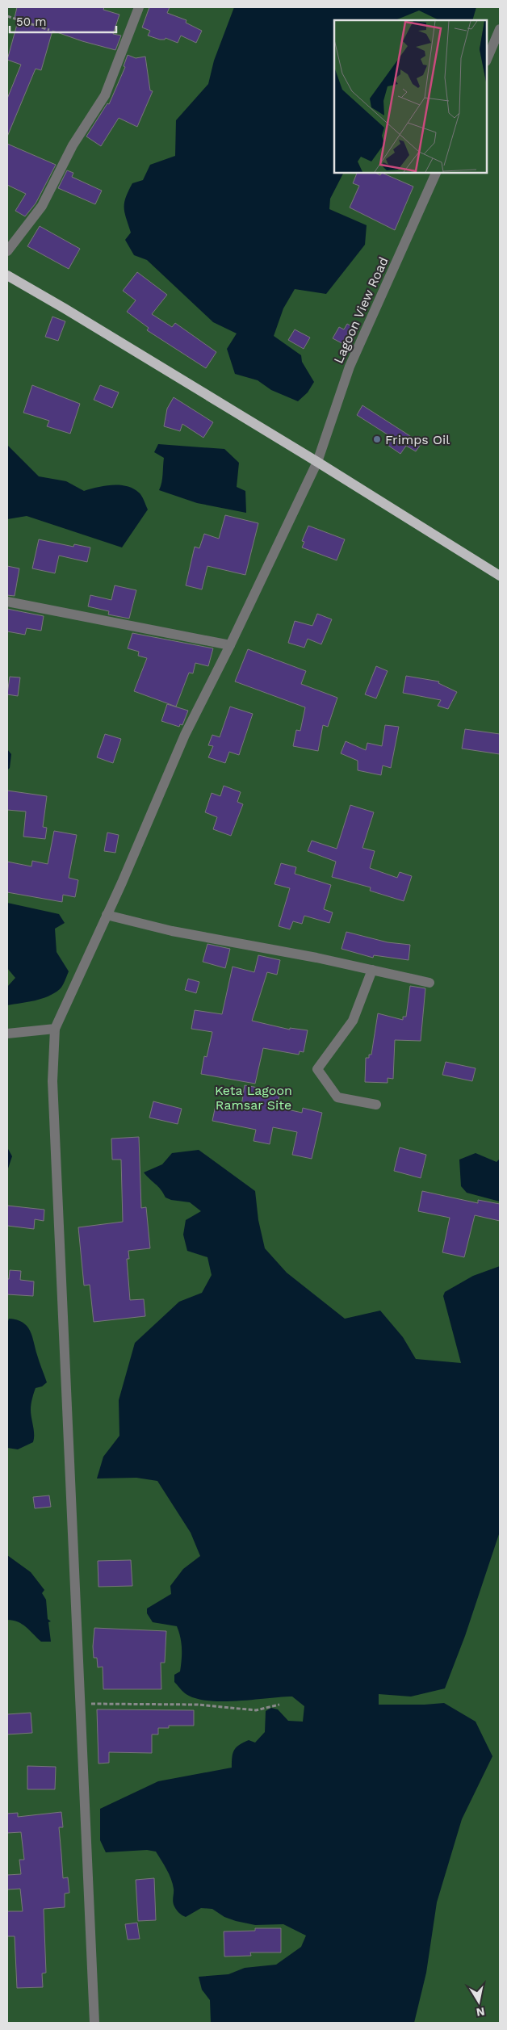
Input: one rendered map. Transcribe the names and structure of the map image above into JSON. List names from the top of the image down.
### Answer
{
  "streets": {
    "street": ["Lagoon View Road"]
  },
  "parks": ["Keta Lagoon Ramsar Site"],
  "places": ["Frimps Oil"],
  "scale_bar": "50 m",
  "north": "bottom"
}
